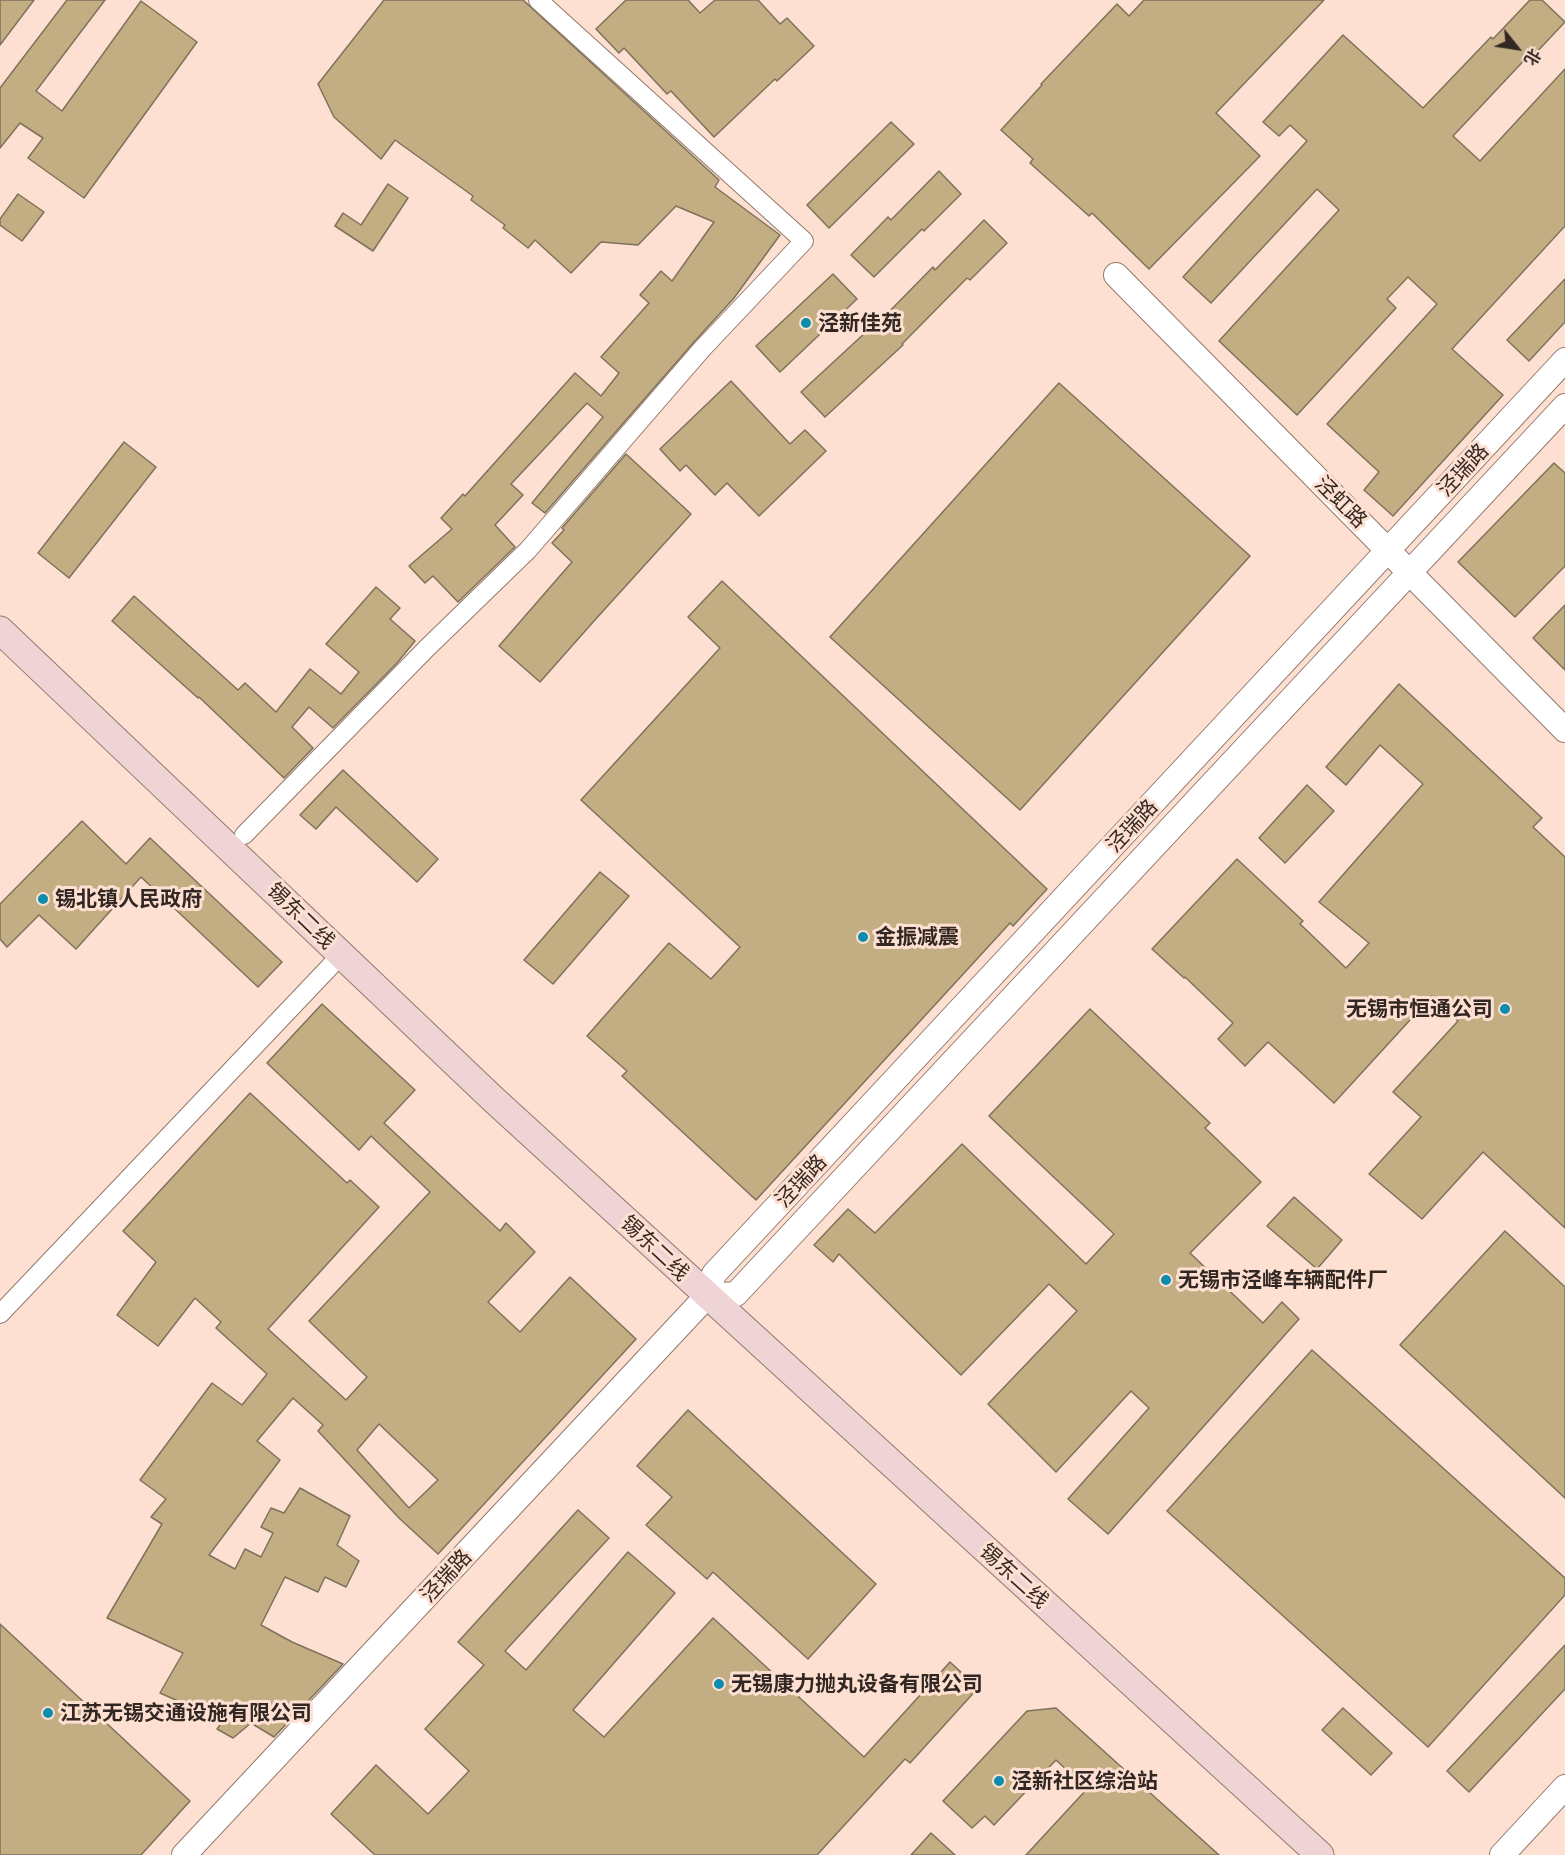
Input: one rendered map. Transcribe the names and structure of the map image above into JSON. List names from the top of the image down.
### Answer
{
  "streets": {
    "main road": ["锡东二线"],
    "street": ["泾瑞路", "泾虹路"]
  },
  "crossings": [
    ["泾瑞路", "泾虹路"],
    ["泾瑞路", "锡东二线"]
  ],
  "places": [
    "泾新佳苑",
    "锡北镇人民政府",
    "金振减震",
    "无锡市恒通公司",
    "无锡市泾峰车辆配件厂",
    "无锡康力抛丸设备有限公司",
    "江苏无锡交通设施有限公司",
    "泾新社区综治站"
  ],
  "north": "bottom right"
}
